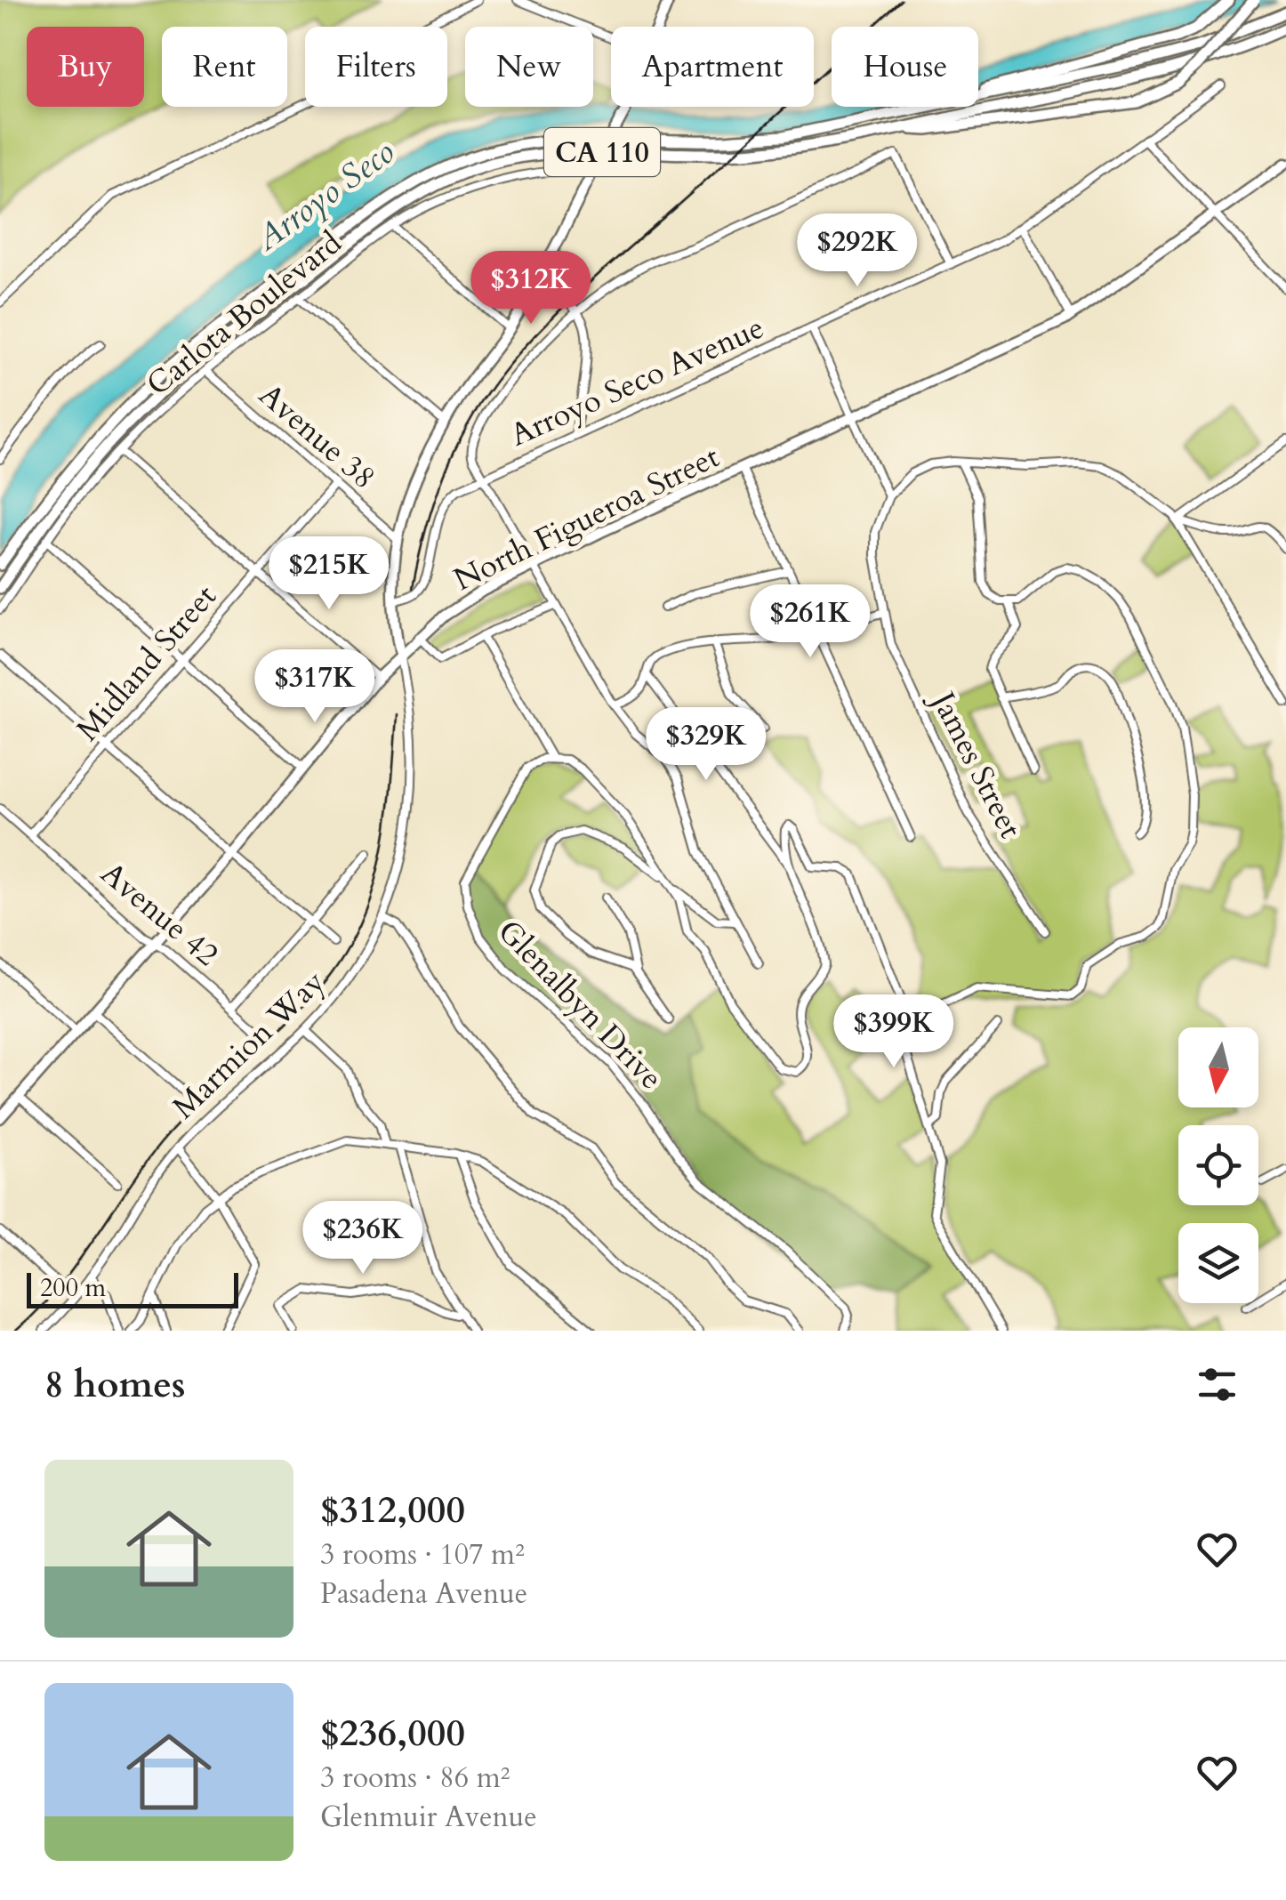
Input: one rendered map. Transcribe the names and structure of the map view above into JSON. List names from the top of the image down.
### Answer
{
  "streets": {
    "highway": ["CA 110"],
    "main road": ["North Figueroa Street"],
    "street": [
      "Carlota Boulevard",
      "Arroyo Seco Avenue",
      "Avenue 38",
      "Midland Street",
      "James Street",
      "Avenue 42",
      "Glenalbyn Drive",
      "Marmion Way"
    ]
  },
  "crossings": [
    ["Carlota Boulevard", "Avenue 38"],
    ["Avenue 38", "Midland Street"],
    ["North Figueroa Street", "Avenue 42"],
    ["North Figueroa Street", "Marmion Way"],
    ["Midland Street", "Avenue 42"]
  ],
  "water": ["Arroyo Seco"],
  "scale_bar": "200 m",
  "north": "bottom",
  "page": {
    "chip": [
      "Buy",
      "Rent",
      "Filters",
      "New",
      "Apartment",
      "House"
    ],
    "price": [
      "$292K",
      "$312K",
      "$215K",
      "$261K",
      "$317K",
      "$329K",
      "$399K",
      "$236K"
    ],
    "scale": "200 m",
    "heading": "8 homes",
    "list": [
      {
        "name": "$312,000",
        "note": "3 rooms · 107 m² · Pasadena Avenue"
      },
      {
        "name": "$236,000",
        "note": "3 rooms · 86 m² · Glenmuir Avenue"
      }
    ]
  }
}
